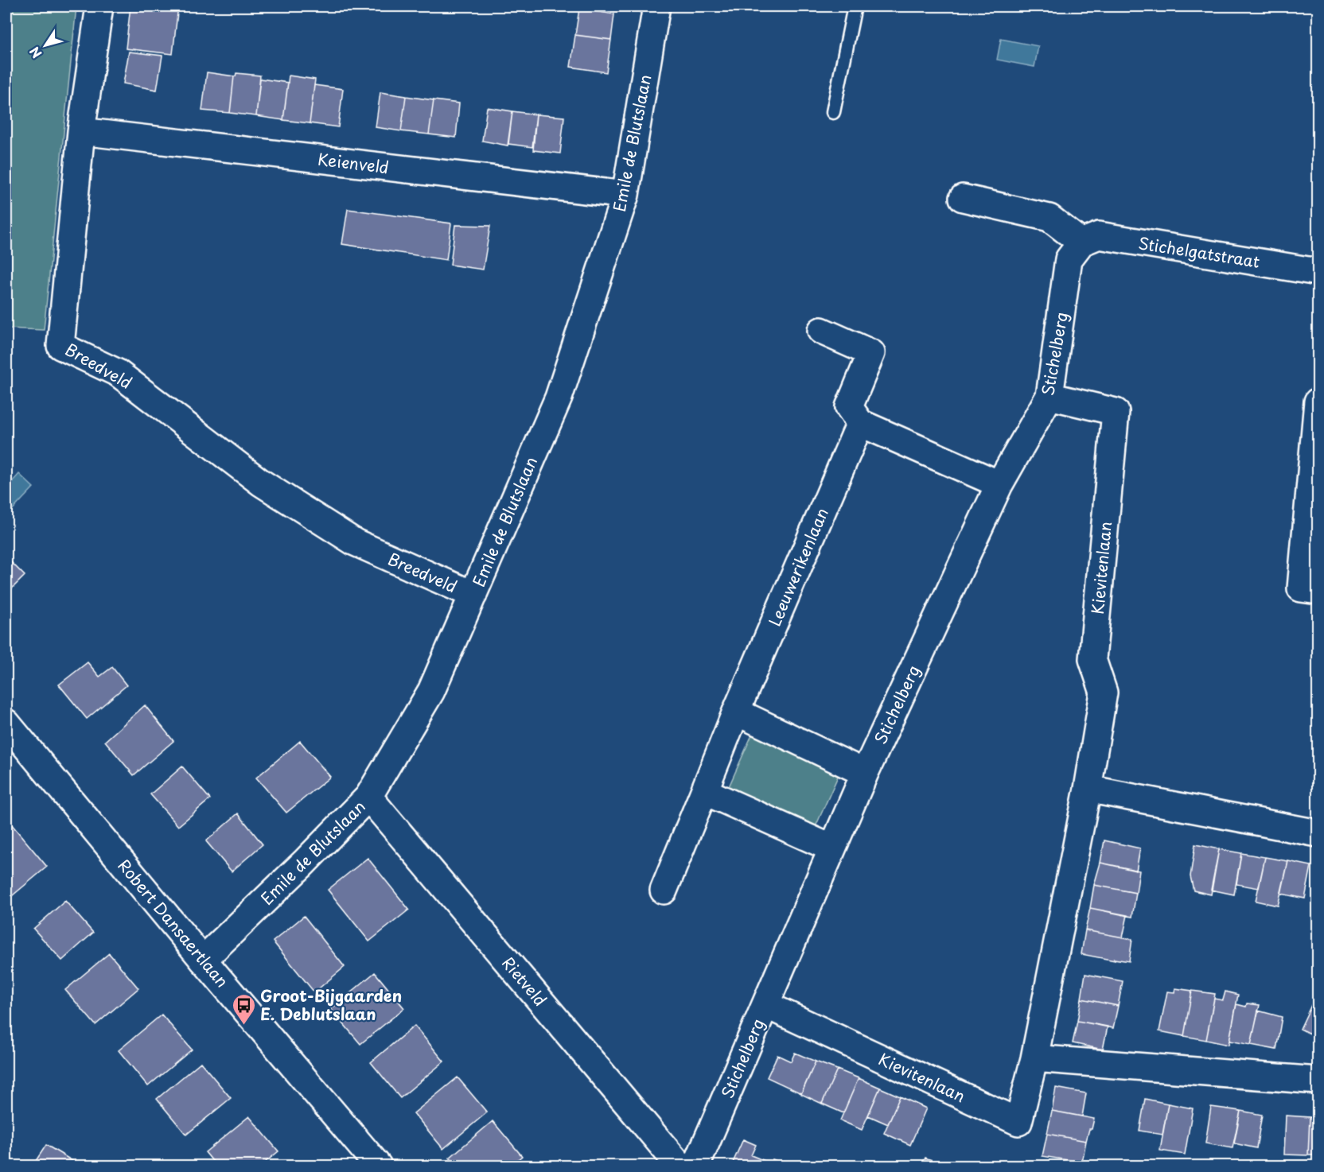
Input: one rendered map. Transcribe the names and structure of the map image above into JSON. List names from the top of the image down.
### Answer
{
  "streets": {
    "street": [
      "Emile de Blutslaan",
      "Keienveld",
      "Stichelgatstraat",
      "Stichelberg",
      "Breedveld",
      "Leeuwerikenlaan",
      "Kievitenlaan",
      "Robert Dansaertlaan",
      "Rietveld"
    ]
  },
  "crossings": [
    ["Emile de Blutslaan", "Keienveld"],
    ["Emile de Blutslaan", "Breedveld"],
    ["Emile de Blutslaan", "Robert Dansaertlaan"],
    ["Emile de Blutslaan", "Rietveld"],
    ["Keienveld", "Breedveld"],
    ["Stichelgatstraat", "Stichelberg"],
    ["Stichelberg", "Kievitenlaan"]
  ],
  "places": {
    "bus stop": ["Groot-Bijgaarden E. Deblutslaan"]
  },
  "north": "bottom left"
}
